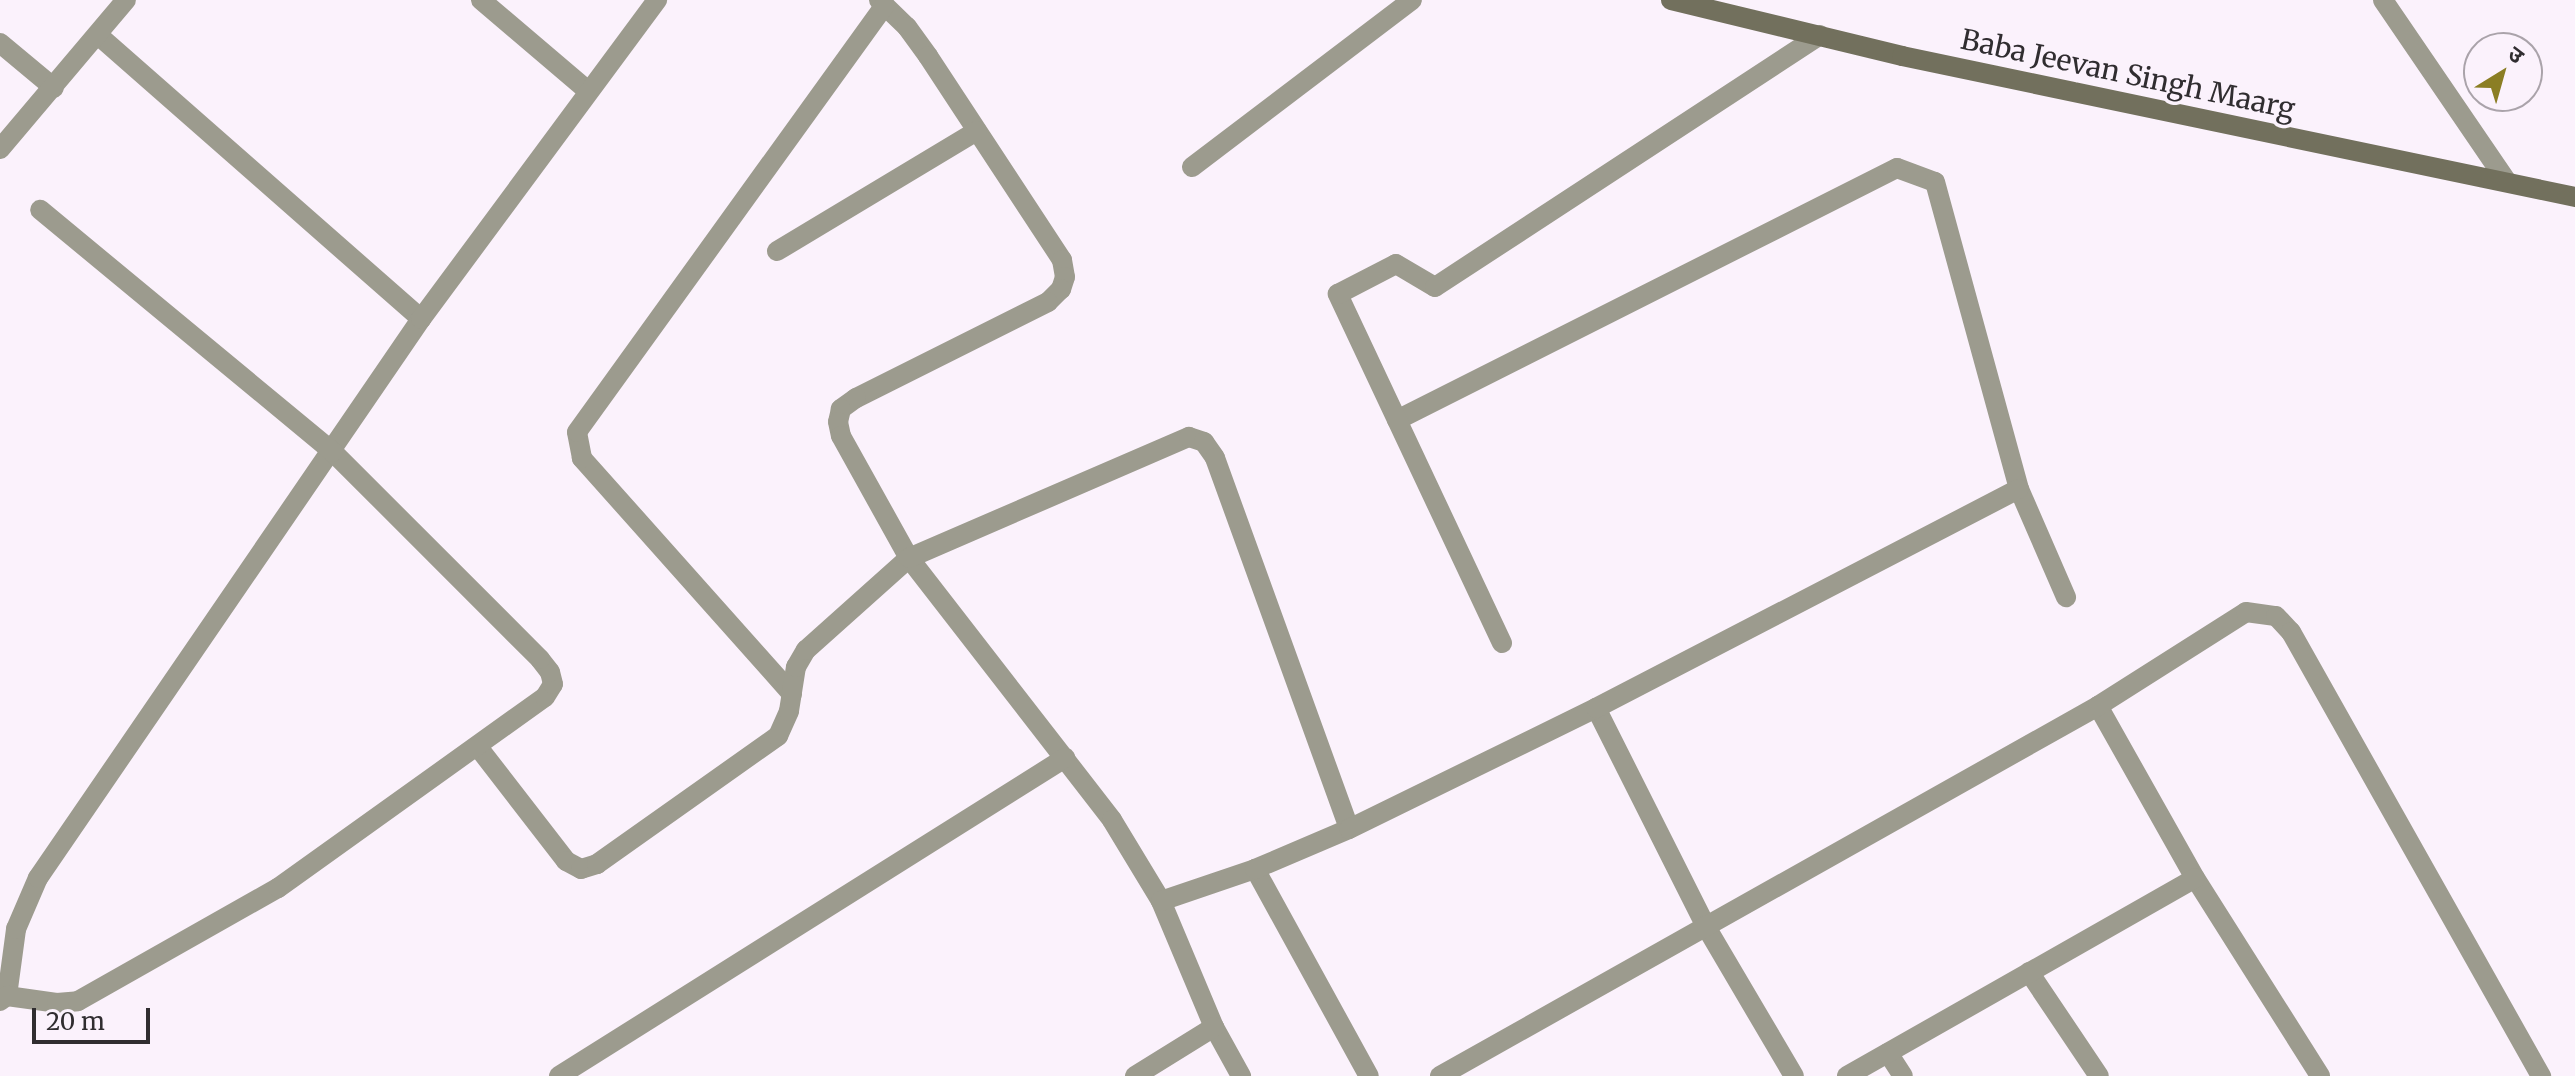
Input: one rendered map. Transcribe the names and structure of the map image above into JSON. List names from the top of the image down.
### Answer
{
  "streets": {
    "street": ["Baba Jeevan Singh Maarg"]
  },
  "scale_bar": "20 m",
  "north": "top right"
}
